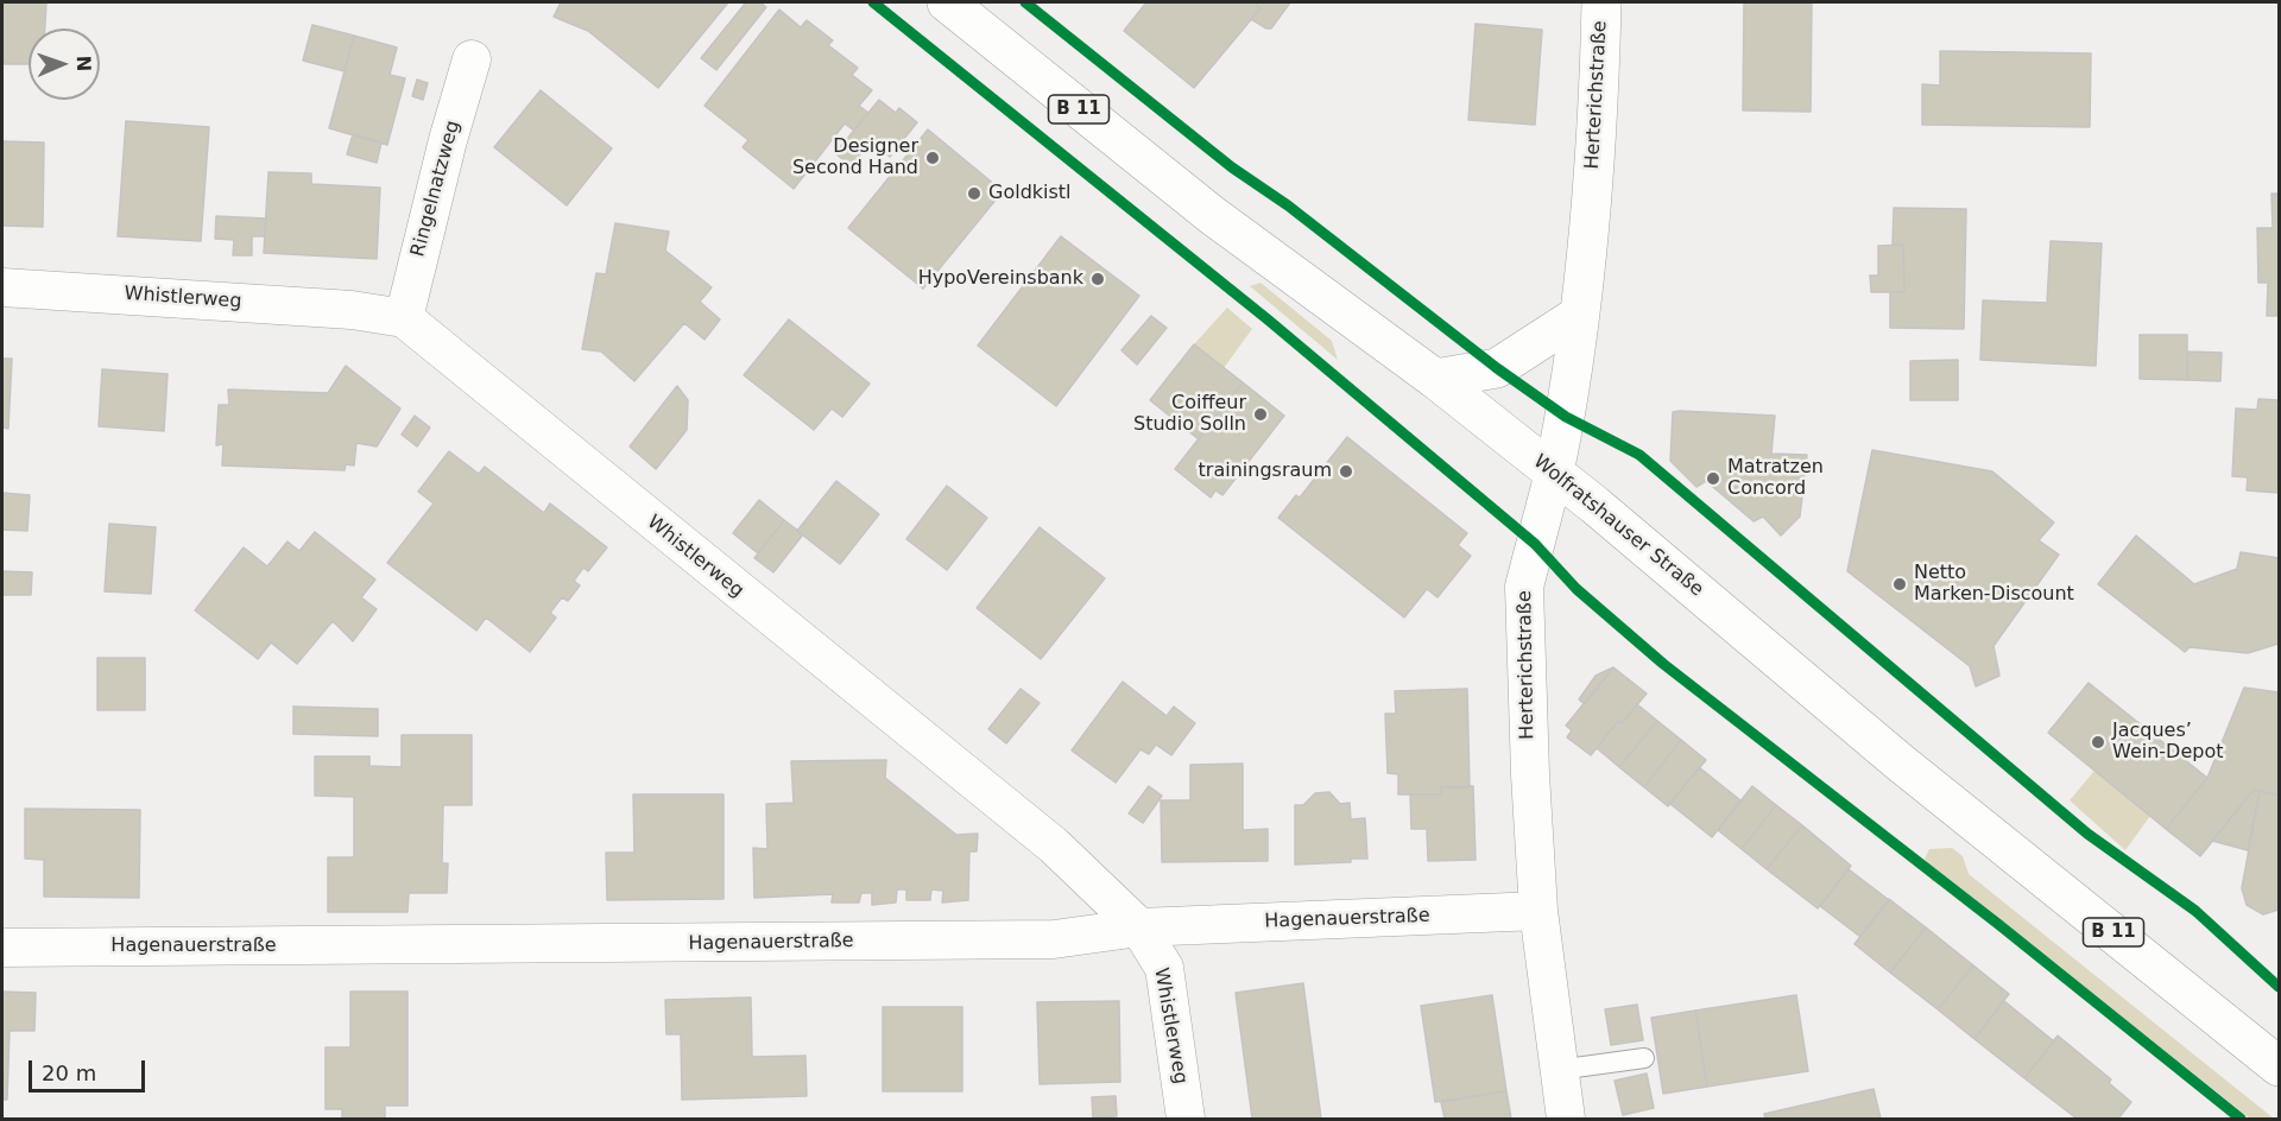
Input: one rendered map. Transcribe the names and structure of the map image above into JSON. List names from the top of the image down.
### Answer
{
  "streets": {
    "main road": ["Herterichstraße", "B 11", "Wolfratshauser Straße"],
    "street": ["Ringelnatzweg", "Whistlerweg", "Hagenauerstraße"]
  },
  "crossings": [
    ["Herterichstraße", "Wolfratshauser Straße"],
    ["Herterichstraße", "Hagenauerstraße"],
    ["Ringelnatzweg", "Whistlerweg"],
    ["Whistlerweg", "Hagenauerstraße"]
  ],
  "places": [
    "Designer Second Hand",
    "Goldkistl",
    "HypoVereinsbank",
    "Coiffeur Studio Solln",
    "trainingsraum",
    "Matratzen Concord",
    "Netto Marken-Discount",
    "Jacques’ Wein-Depot"
  ],
  "scale_bar": "20 m",
  "north": "right"
}
